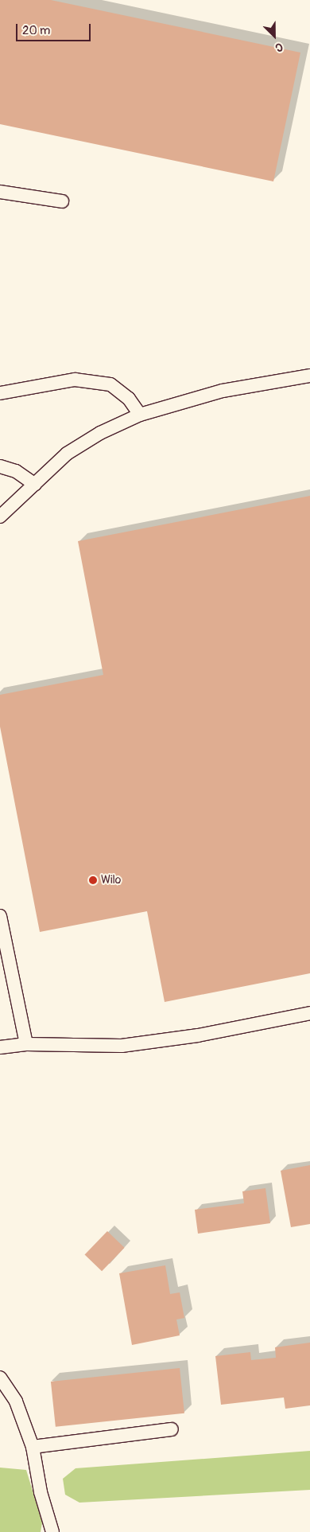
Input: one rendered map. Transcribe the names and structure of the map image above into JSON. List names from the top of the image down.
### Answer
{
  "places": ["Wilo"],
  "scale_bar": "20 m",
  "north": "bottom right"
}
